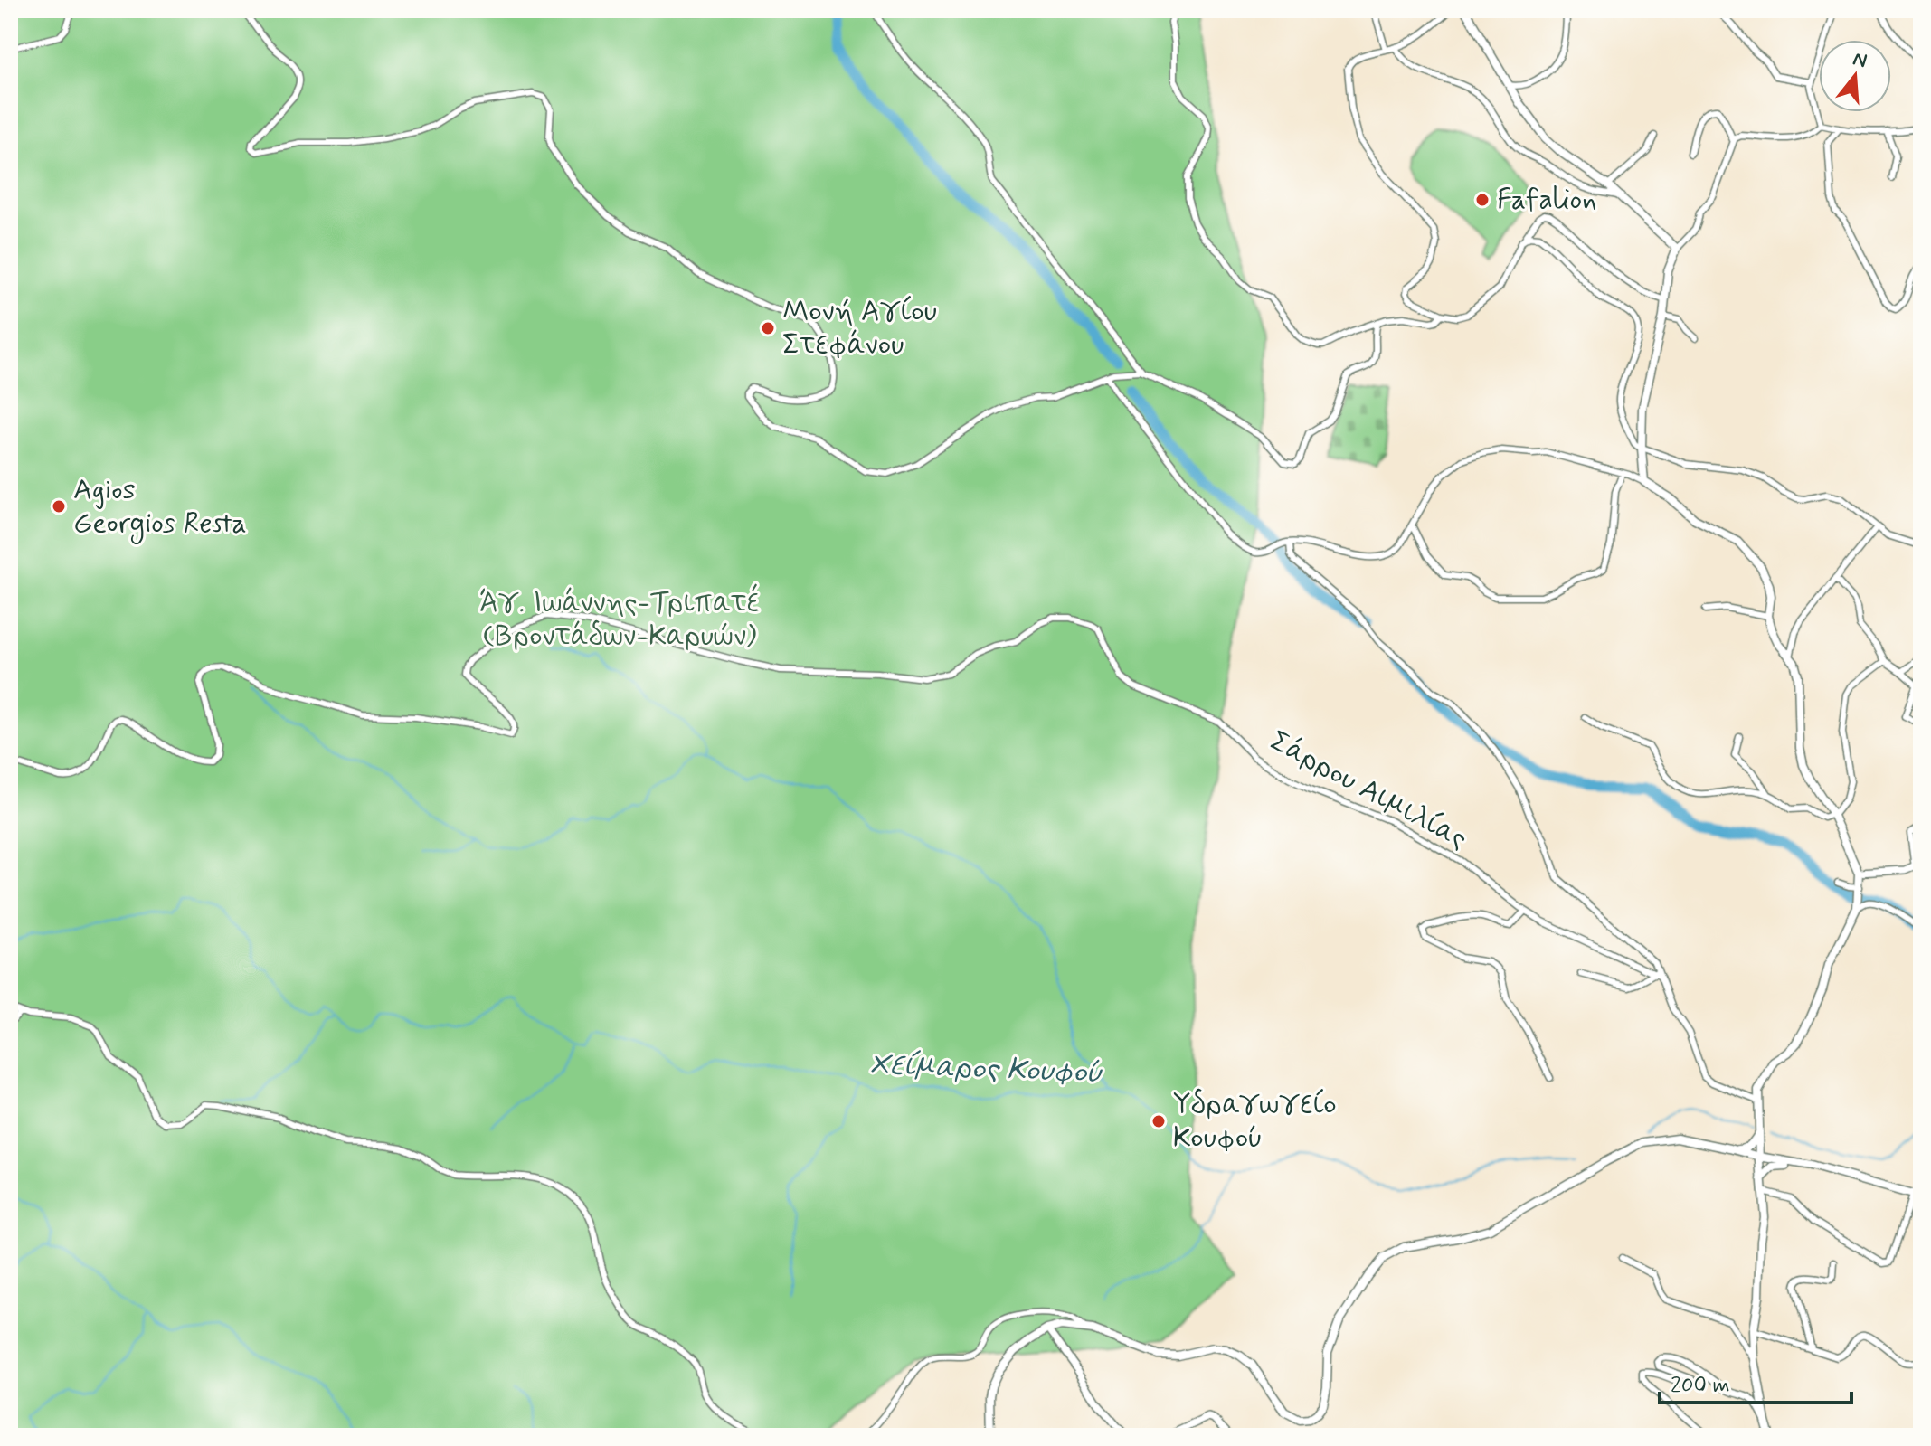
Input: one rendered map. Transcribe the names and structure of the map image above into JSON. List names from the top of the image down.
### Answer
{
  "streets": {
    "street": ["Σάρρου Αιμιλίας"]
  },
  "water": ["Χείμαρος Κουφού"],
  "parks": ["Άγ. Ιωάννης-Τριπατέ (Βροντάδων-Καρυών)"],
  "places": [
    "Fafalion",
    "Μονή Αγίου Στεφάνου",
    "Agios Georgios Resta",
    "Υδραγωγείο Κουφού"
  ],
  "scale_bar": "200 m",
  "north": "top"
}
